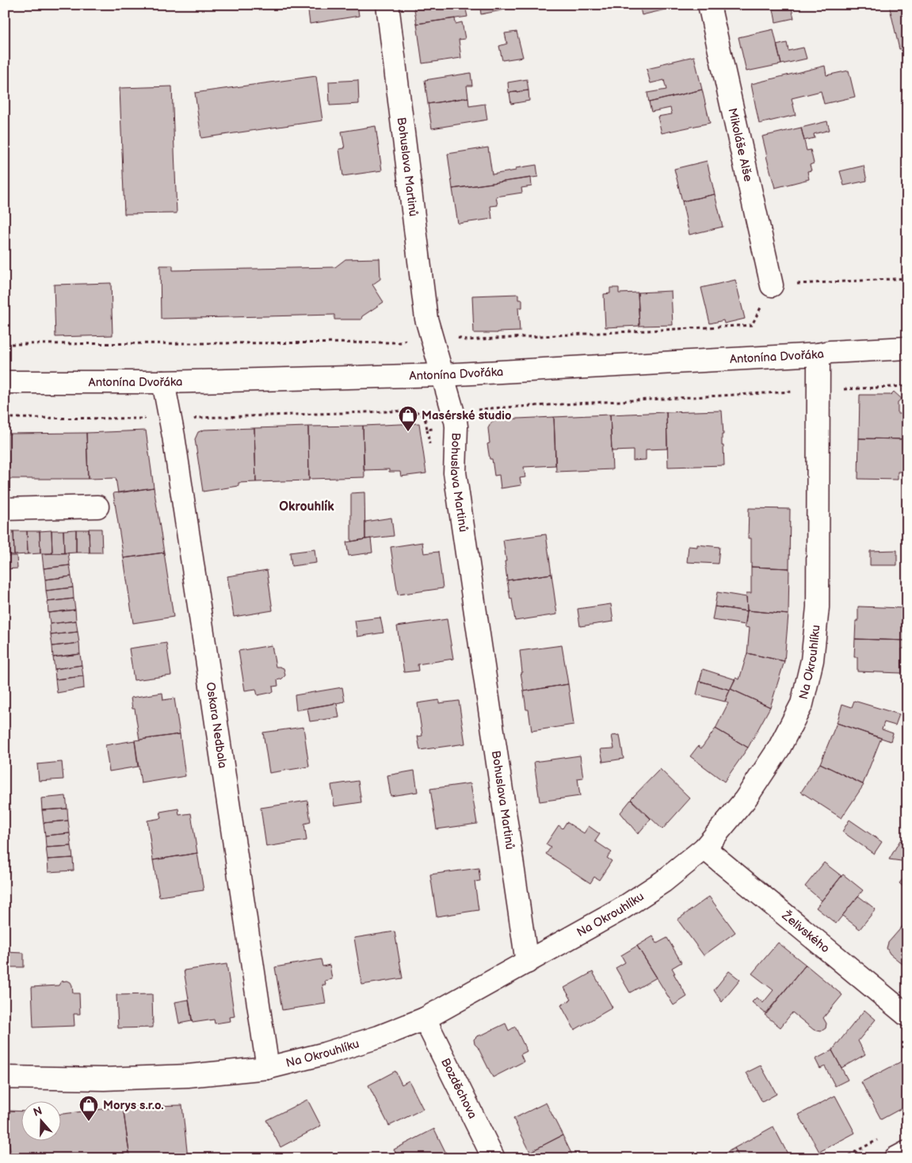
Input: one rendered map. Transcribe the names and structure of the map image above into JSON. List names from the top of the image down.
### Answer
{
  "streets": {
    "street": [
      "Mikoláše Alše",
      "Bohuslava Martinů",
      "Antonína Dvořáka",
      "Na Okrouhlíku",
      "Oskara Nedbala",
      "Želivského",
      "Bozděchova"
    ]
  },
  "crossings": [
    ["Bohuslava Martinů", "Antonína Dvořáka"],
    ["Bohuslava Martinů", "Na Okrouhlíku"],
    ["Antonína Dvořáka", "Na Okrouhlíku"],
    ["Antonína Dvořáka", "Oskara Nedbala"],
    ["Na Okrouhlíku", "Oskara Nedbala"],
    ["Na Okrouhlíku", "Želivského"],
    ["Na Okrouhlíku", "Bozděchova"]
  ],
  "districts": ["Okrouhlík"],
  "places": {
    "shop": ["Masérské studio", "Morys s.r.o."]
  },
  "north": "top"
}
